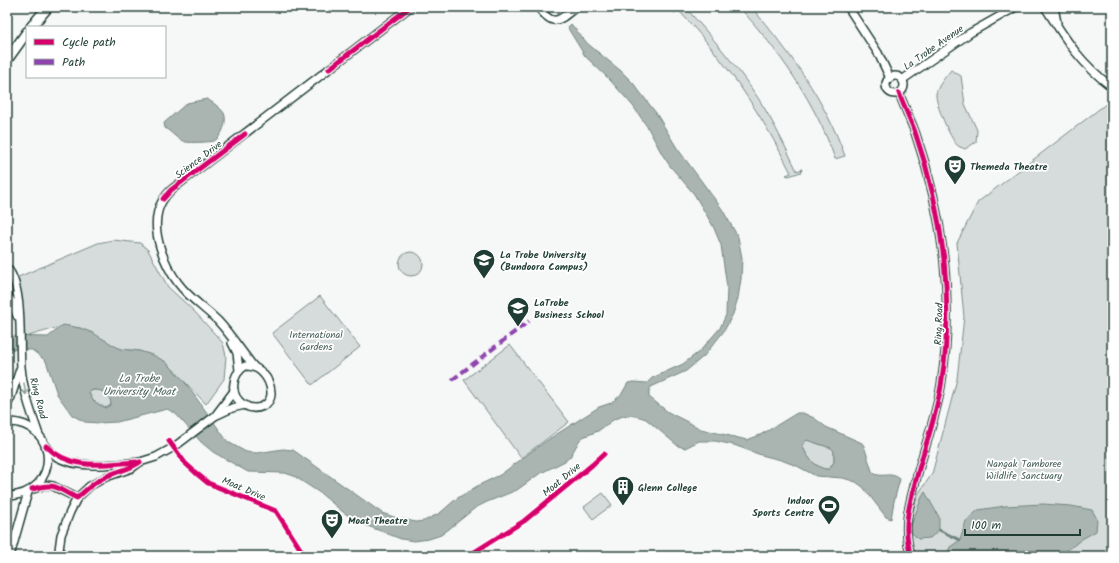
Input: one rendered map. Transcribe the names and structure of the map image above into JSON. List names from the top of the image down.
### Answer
{
  "streets": {
    "street": ["La Trobe Avenue", "Science Drive", "Ring Road"],
    "cycle path": ["Moat Drive"]
  },
  "crossings": [
    ["La Trobe Avenue", "Ring Road"]
  ],
  "water": ["La Trobe University Moat"],
  "parks": ["International Gardens", "Nangak Tamboree Wildlife Sanctuary"],
  "places": {
    "theatre": ["Themeda Theatre", "Moat Theatre"],
    "school or university": ["La Trobe University (Bundoora Campus)", "LaTrobe Business School"],
    "building": ["Glenn College"],
    "sports": ["Indoor Sports Centre"]
  },
  "legend": ["Cycle path", "Path"],
  "scale_bar": "100 m"
}
